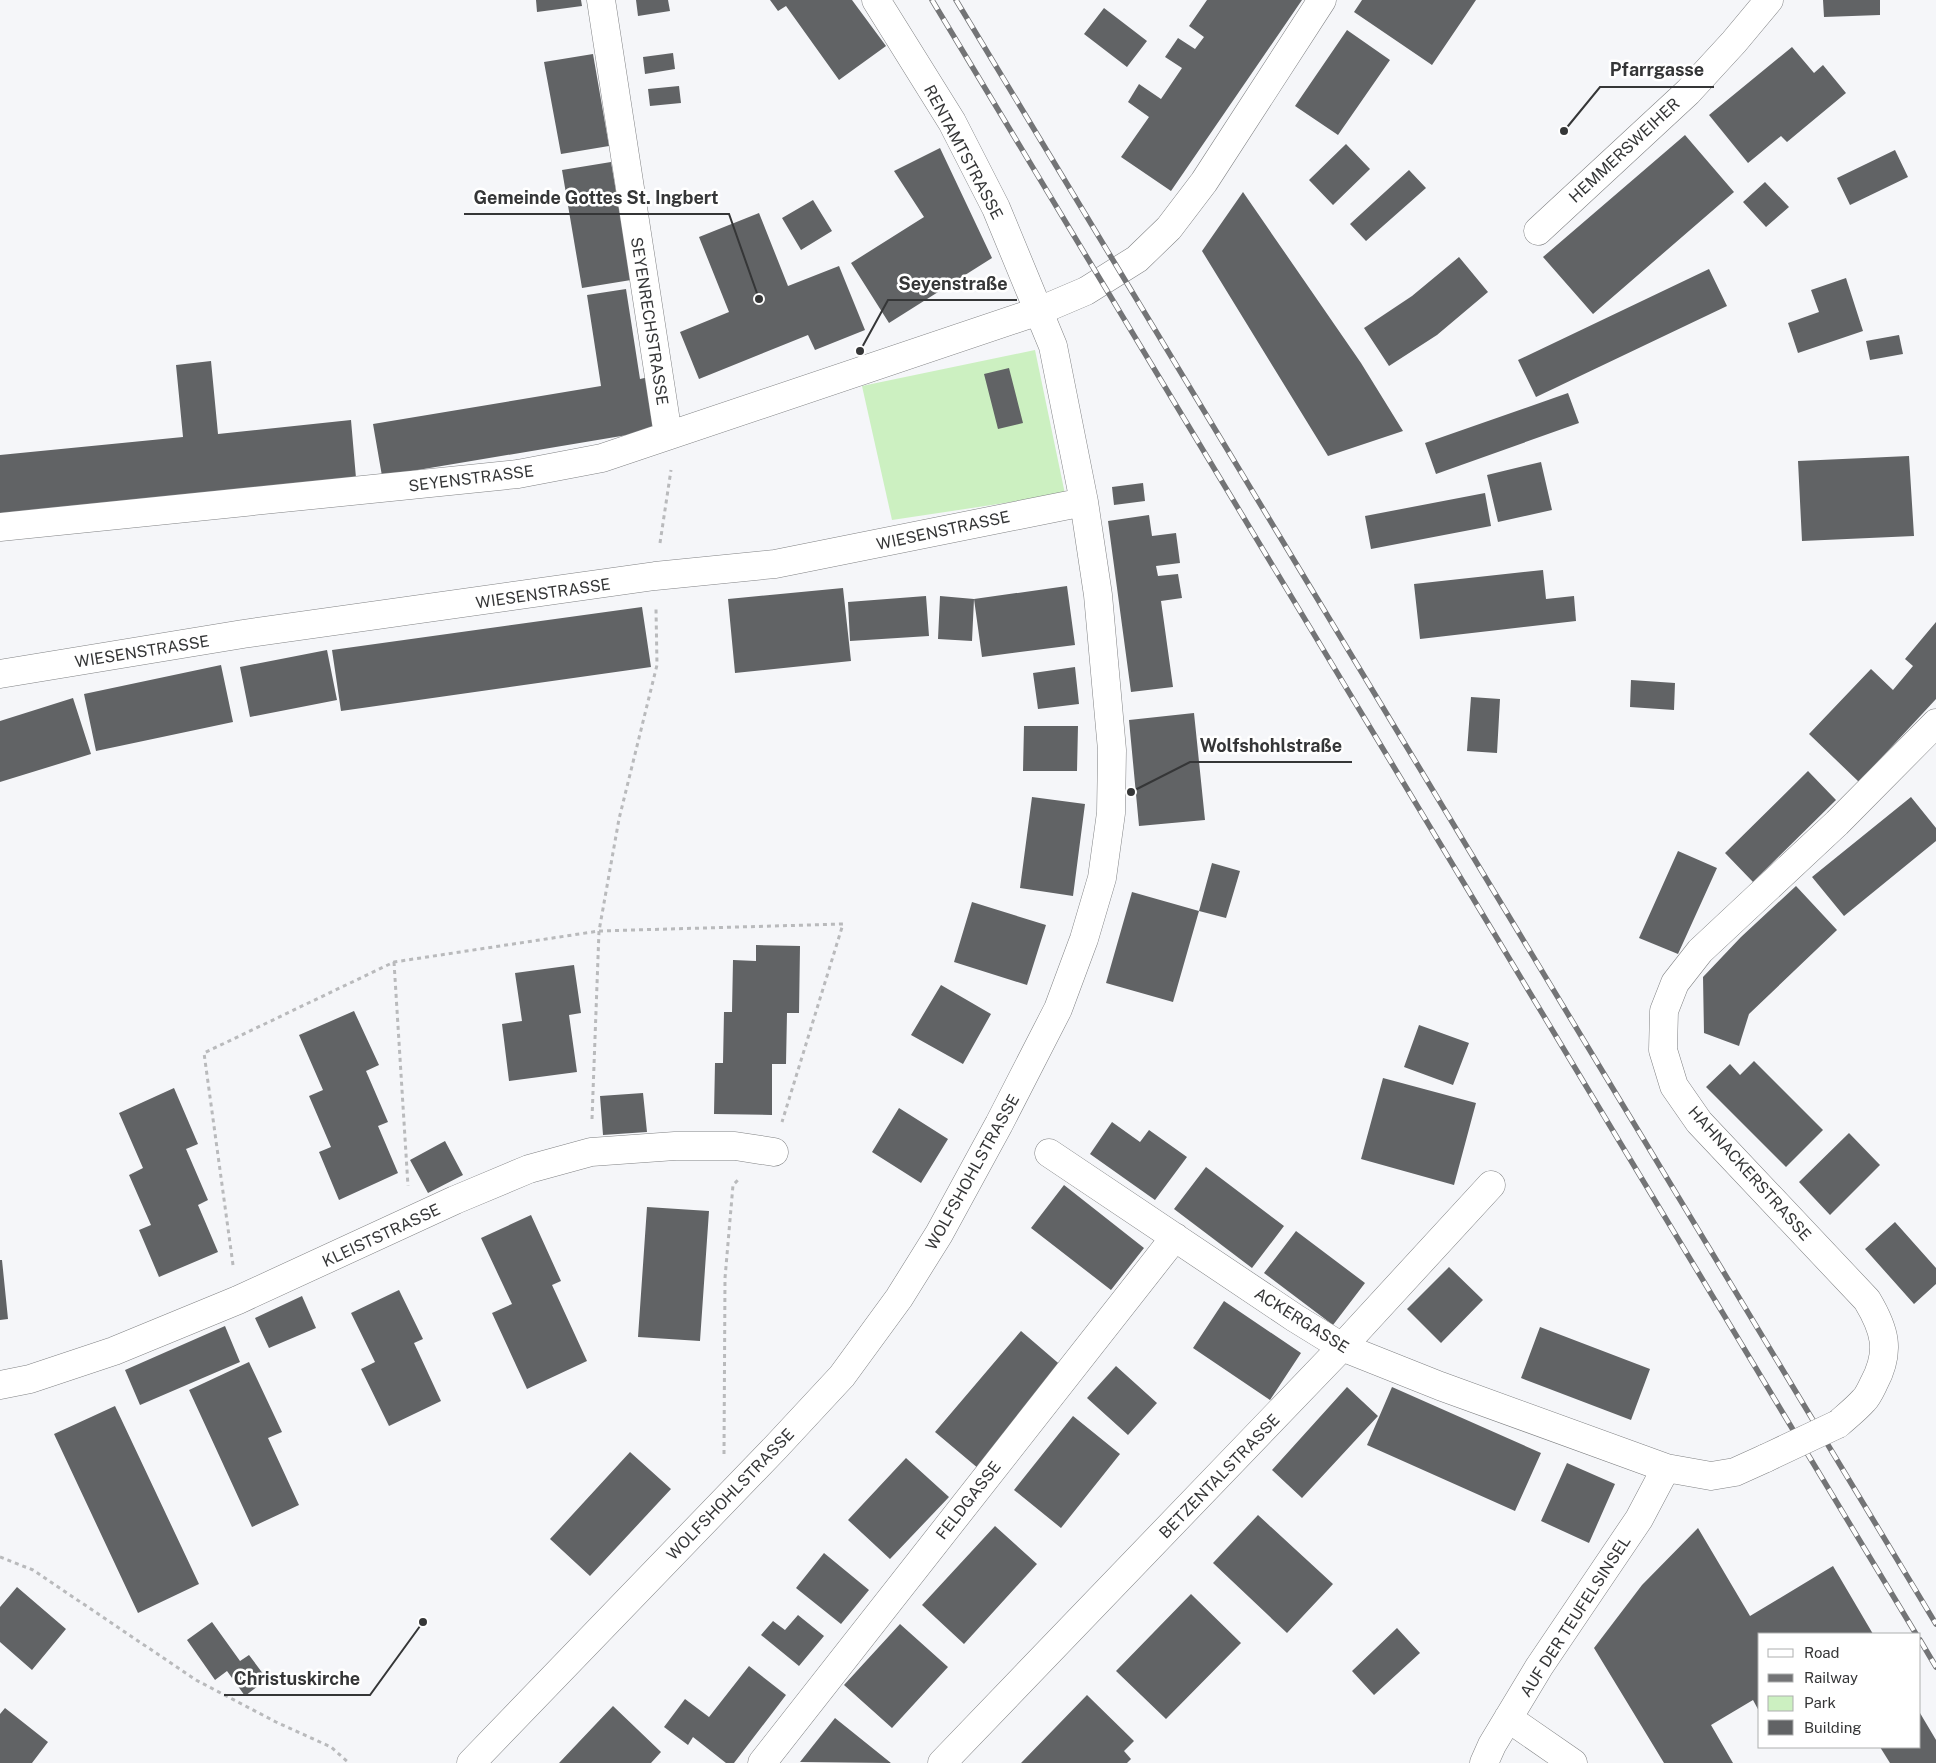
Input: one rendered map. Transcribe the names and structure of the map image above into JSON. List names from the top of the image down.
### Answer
{
  "streets": {
    "street": [
      "HEMMERSWEIHER",
      "RENTAMTSTRASSE",
      "SEYENRECHSTRASSE",
      "SEYENSTRASSE",
      "WIESENSTRASSE",
      "WOLFSHOHLSTRASSE",
      "HAHNACKERSTRASSE",
      "KLEISTSTRASSE",
      "ACKERGASSE",
      "BETZENTALSTRASSE",
      "FELDGASSE",
      "AUF DER TEUFELSINSEL"
    ]
  },
  "crossings": [
    ["RENTAMTSTRASSE", "SEYENSTRASSE"],
    ["RENTAMTSTRASSE", "WOLFSHOHLSTRASSE"],
    ["SEYENRECHSTRASSE", "SEYENSTRASSE"],
    ["SEYENSTRASSE", "WOLFSHOHLSTRASSE"],
    ["WIESENSTRASSE", "WOLFSHOHLSTRASSE"],
    ["HAHNACKERSTRASSE", "ACKERGASSE"],
    ["HAHNACKERSTRASSE", "AUF DER TEUFELSINSEL"],
    ["ACKERGASSE", "BETZENTALSTRASSE"],
    ["ACKERGASSE", "FELDGASSE"],
    ["ACKERGASSE", "AUF DER TEUFELSINSEL"]
  ],
  "places": [
    "Pfarrgasse",
    "Gemeinde Gottes St. Ingbert",
    "Seyenstraße",
    "Wolfshohlstraße",
    "Christuskirche"
  ],
  "legend": [
    "Road",
    "Railway",
    "Park",
    "Building"
  ]
}
